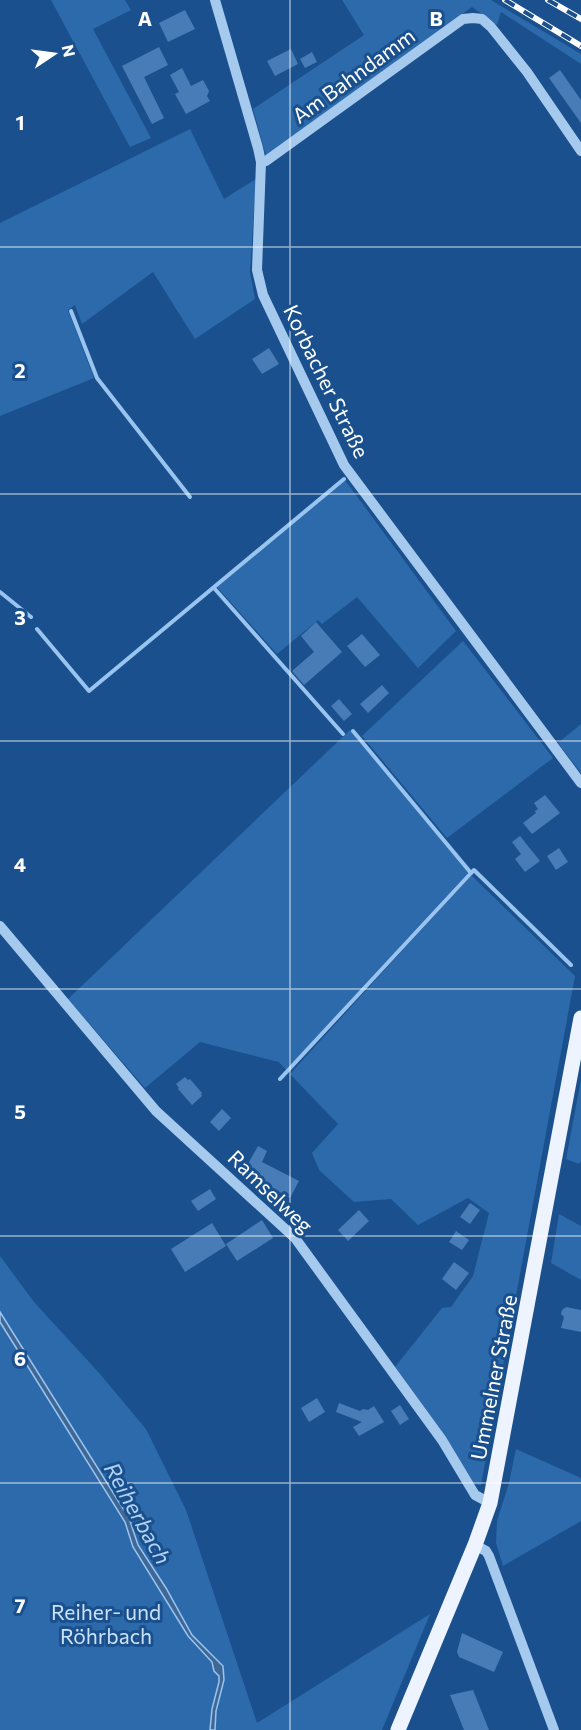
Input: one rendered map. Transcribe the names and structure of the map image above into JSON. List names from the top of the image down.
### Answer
{
  "streets": {
    "main road": ["Ummelner Straße"],
    "street": ["Am Bahndamm", "Korbacher Straße", "Ramselweg"]
  },
  "crossings": [
    ["Am Bahndamm", "Korbacher Straße"],
    ["Ramselweg", "Ummelner Straße"]
  ],
  "water": ["Reiherbach"],
  "parks": ["Reiher- und Röhrbach"],
  "north": "right",
  "grid": {
    "columns": ["A", "B"],
    "rows": [
      "1",
      "2",
      "3",
      "4",
      "5",
      "6",
      "7"
    ]
  }
}
